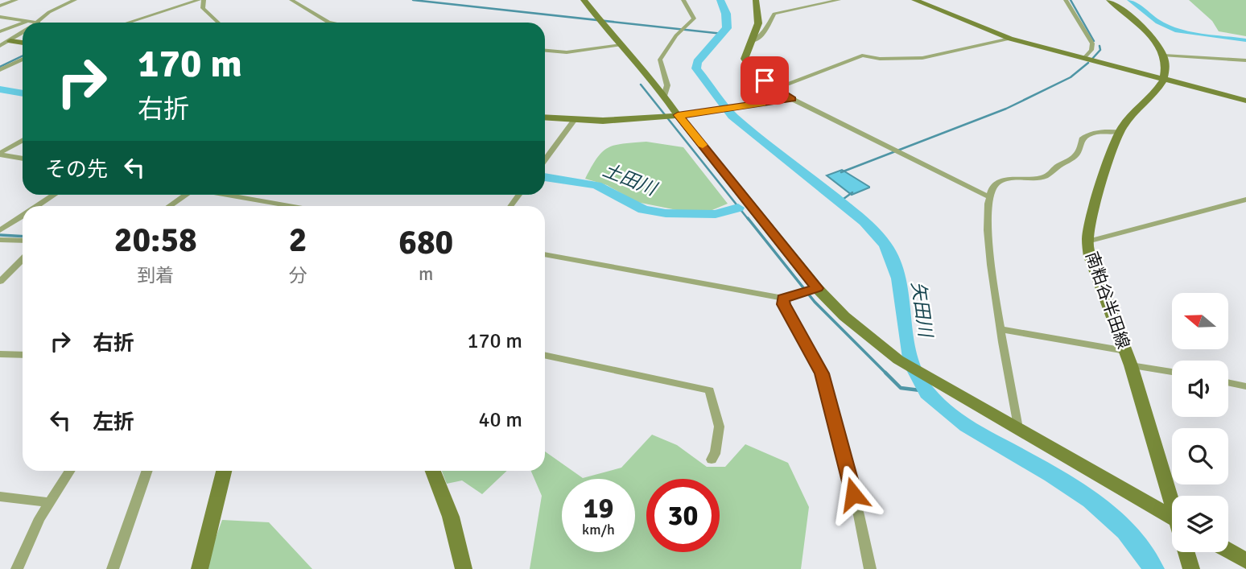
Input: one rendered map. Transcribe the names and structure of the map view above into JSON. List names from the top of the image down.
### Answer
{
  "streets": {
    "street": ["南粕谷半田線"]
  },
  "water": ["土田川", "矢田川"],
  "north": "left",
  "page": {
    "turn": ["170 m", "右折"],
    "then": "その先",
    "eta": [
      "20:58",
      "到着",
      "2",
      "分",
      "680",
      "m"
    ],
    "list": [
      {
        "name": "右折",
        "value": "170 m"
      },
      {
        "name": "左折",
        "value": "40 m"
      }
    ],
    "speed": "19 km/h",
    "limit": "30"
  }
}
